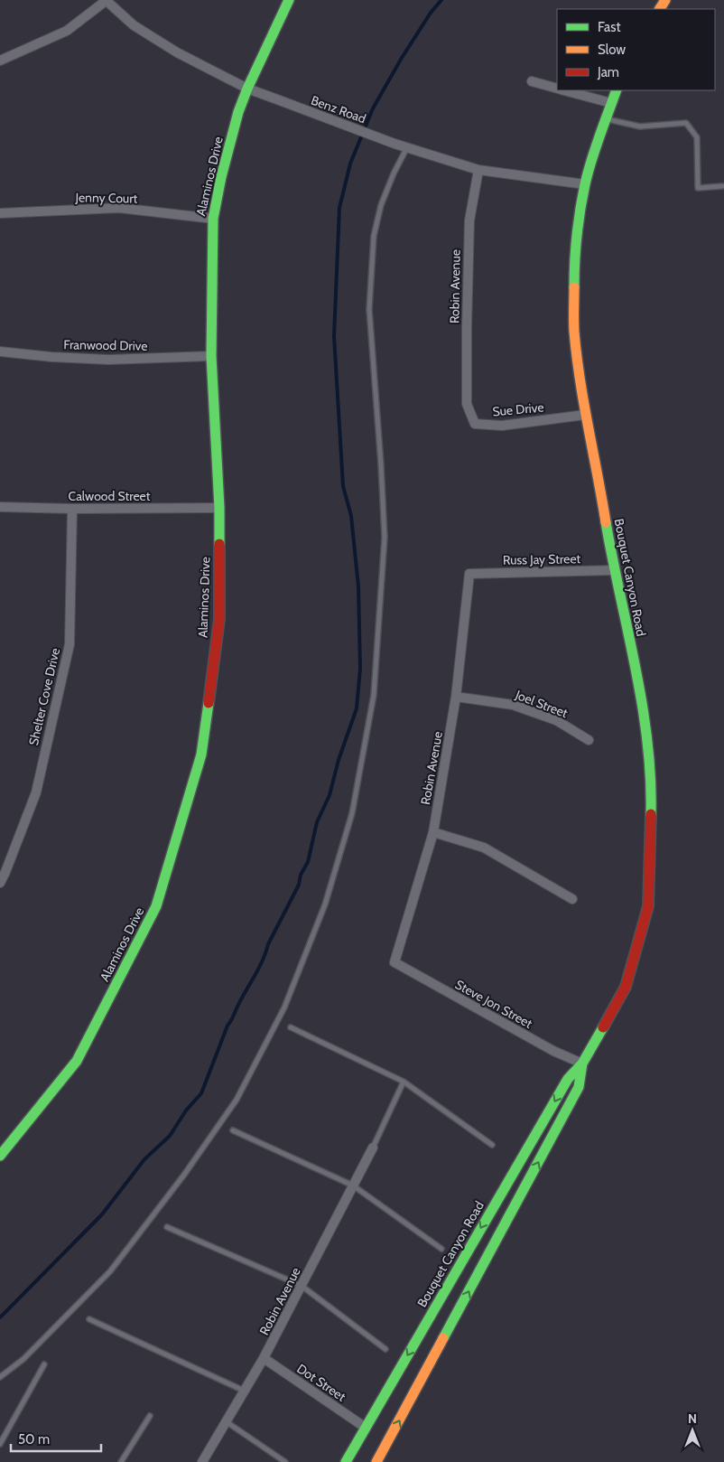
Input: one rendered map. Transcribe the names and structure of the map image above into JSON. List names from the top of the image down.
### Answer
{
  "streets": {
    "main road": ["Alaminos Drive", "Bouquet Canyon Road"],
    "street": [
      "Benz Road",
      "Jenny Court",
      "Robin Avenue",
      "Franwood Drive",
      "Sue Drive",
      "Calwood Street",
      "Russ Jay Street",
      "Shelter Cove Drive",
      "Joel Street",
      "Steve Jon Street",
      "Dot Street"
    ]
  },
  "crossings": [
    ["Benz Road", "Alaminos Drive"],
    ["Benz Road", "Robin Avenue"],
    ["Benz Road", "Bouquet Canyon Road"],
    ["Alaminos Drive", "Jenny Court"],
    ["Alaminos Drive", "Franwood Drive"],
    ["Alaminos Drive", "Calwood Street"],
    ["Robin Avenue", "Sue Drive"],
    ["Robin Avenue", "Russ Jay Street"],
    ["Robin Avenue", "Joel Street"],
    ["Robin Avenue", "Steve Jon Street"],
    ["Robin Avenue", "Dot Street"],
    ["Sue Drive", "Bouquet Canyon Road"],
    ["Calwood Street", "Shelter Cove Drive"],
    ["Russ Jay Street", "Bouquet Canyon Road"],
    ["Bouquet Canyon Road", "Steve Jon Street"],
    ["Bouquet Canyon Road", "Dot Street"]
  ],
  "legend": ["Fast", "Slow", "Jam"],
  "scale_bar": "50 m",
  "north": "top"
}
